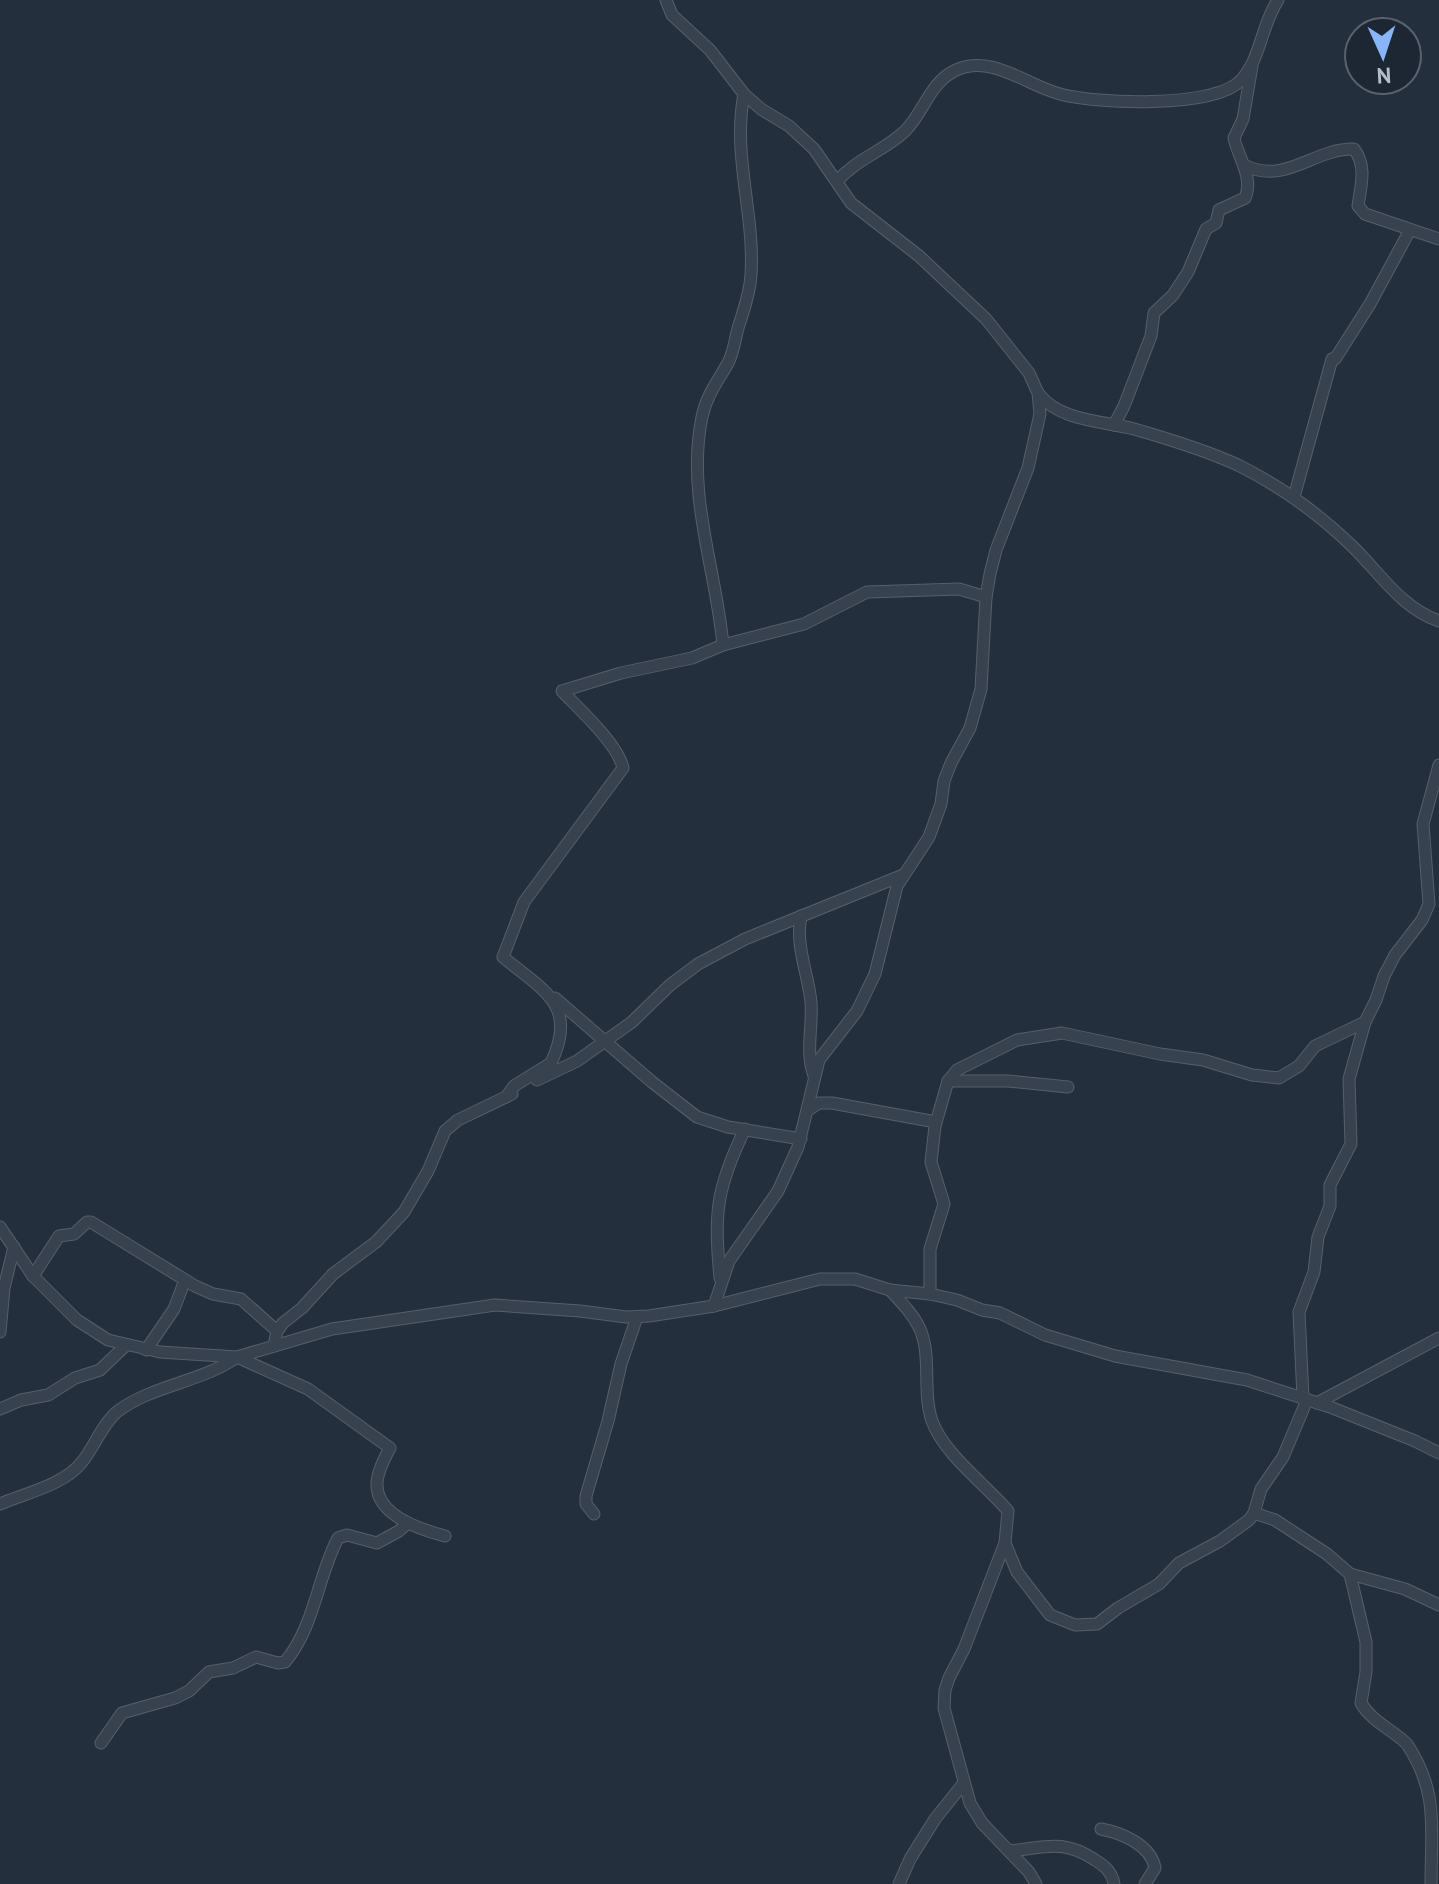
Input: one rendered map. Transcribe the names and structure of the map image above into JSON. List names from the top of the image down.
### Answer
{
  "north": "bottom"
}
